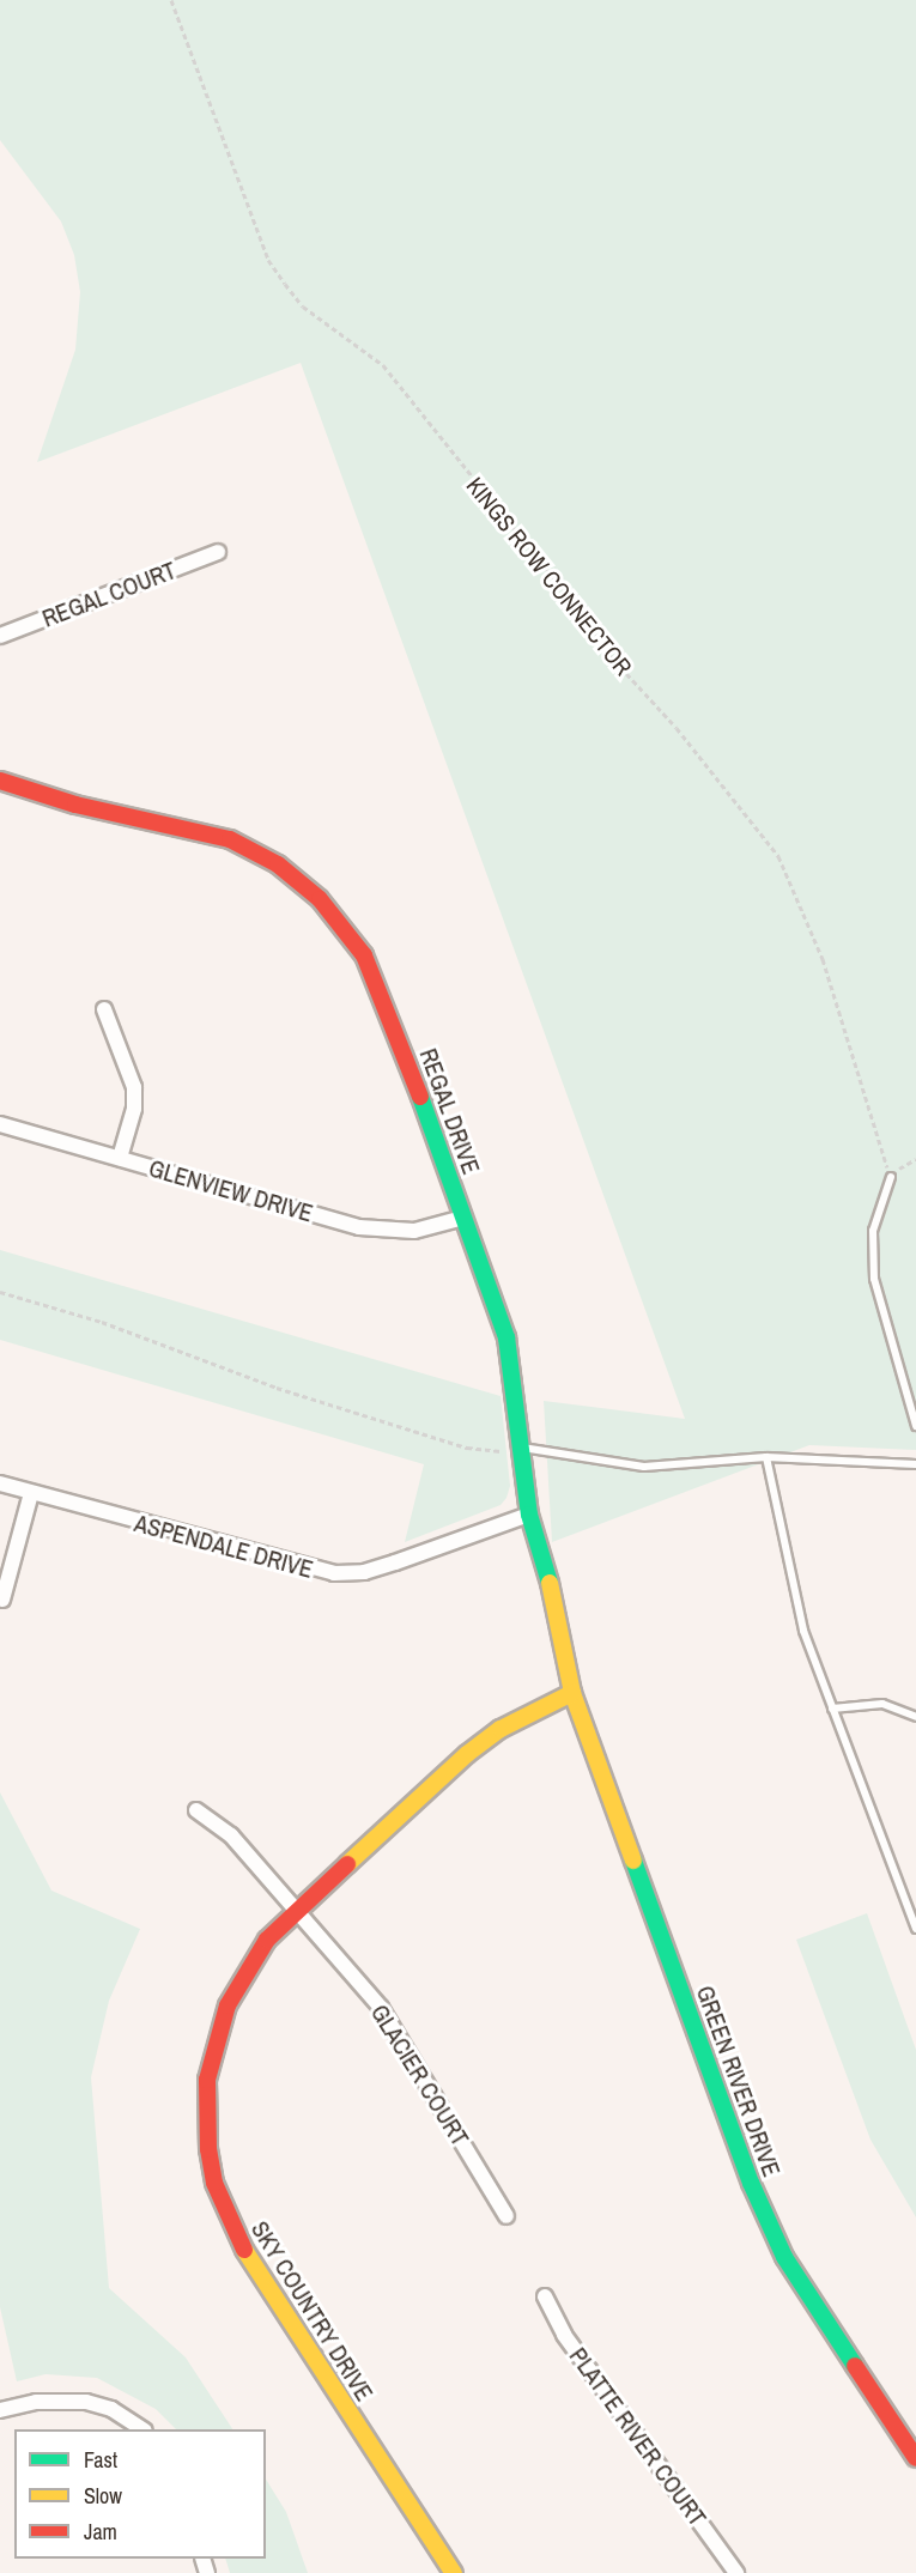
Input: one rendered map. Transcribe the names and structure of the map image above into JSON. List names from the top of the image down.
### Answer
{
  "streets": {
    "street": [
      "REGAL COURT",
      "REGAL DRIVE",
      "GLENVIEW DRIVE",
      "ASPENDALE DRIVE",
      "GLACIER COURT",
      "GREEN RIVER DRIVE",
      "SKY COUNTRY DRIVE",
      "PLATTE RIVER COURT"
    ],
    "path": ["KINGS ROW CONNECTOR"]
  },
  "crossings": [
    ["REGAL DRIVE", "GLENVIEW DRIVE"],
    ["REGAL DRIVE", "ASPENDALE DRIVE"],
    ["REGAL DRIVE", "GREEN RIVER DRIVE"],
    ["REGAL DRIVE", "SKY COUNTRY DRIVE"],
    ["GLACIER COURT", "SKY COUNTRY DRIVE"],
    ["GREEN RIVER DRIVE", "SKY COUNTRY DRIVE"]
  ],
  "legend": ["Fast", "Slow", "Jam"]
}
